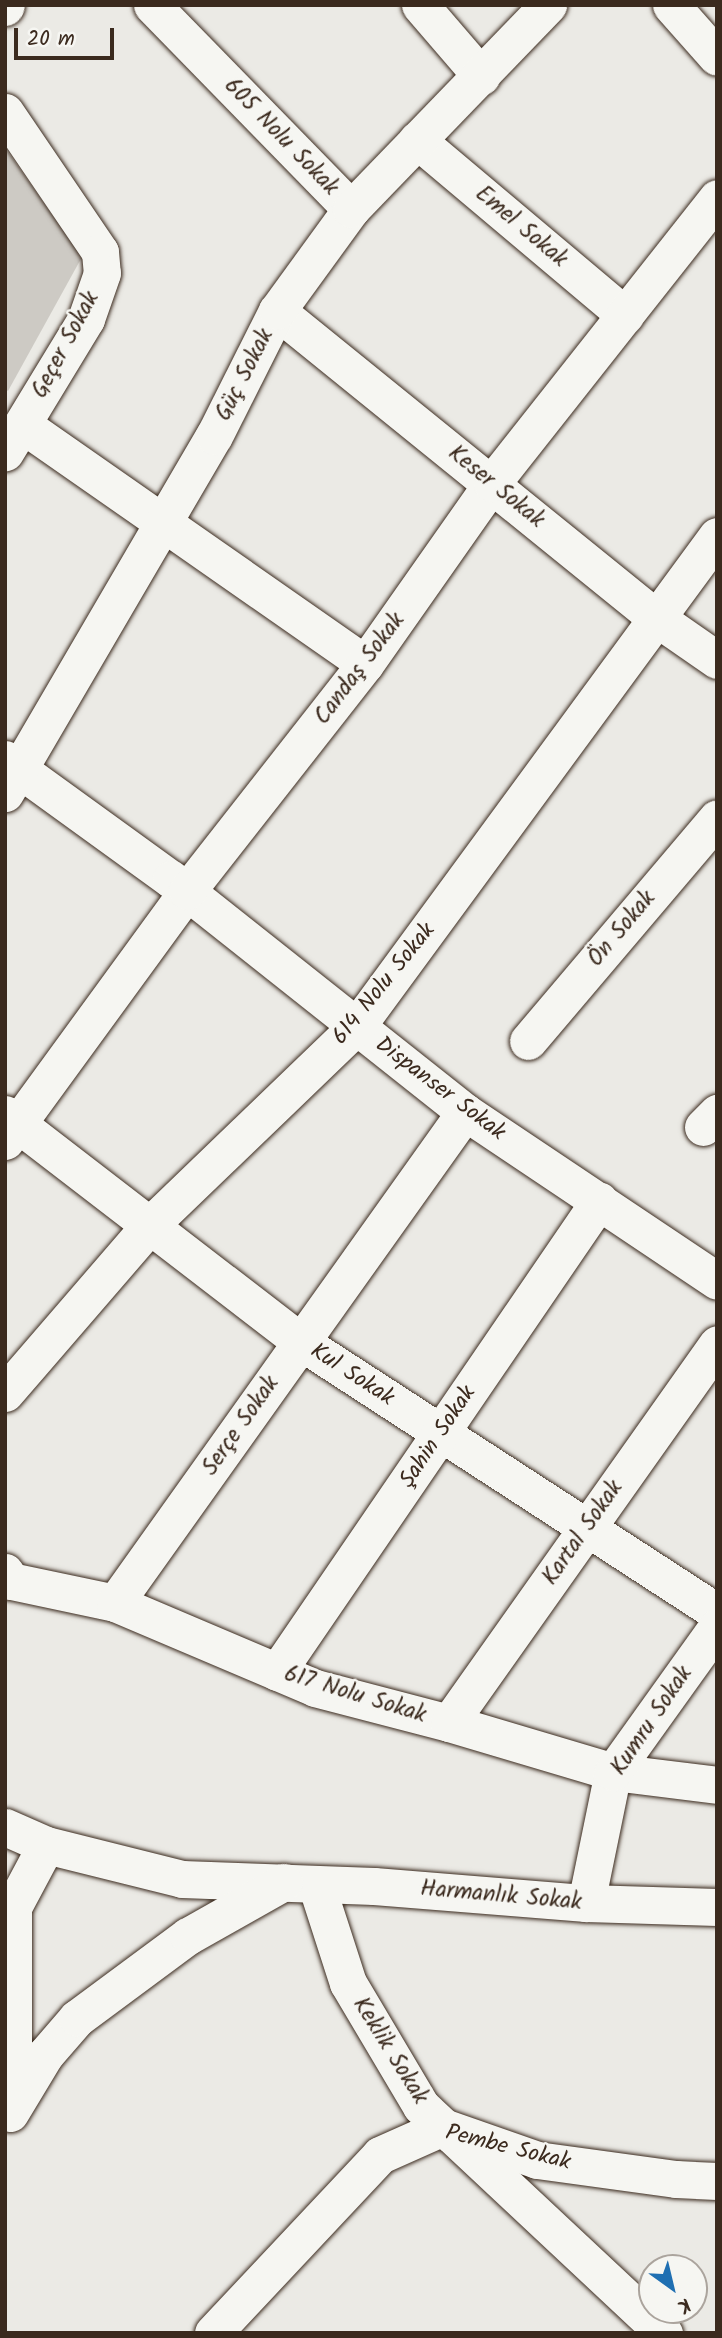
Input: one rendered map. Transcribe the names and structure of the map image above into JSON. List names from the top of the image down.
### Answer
{
  "streets": {
    "street": [
      "605 Nolu Sokak",
      "Emel Sokak",
      "Geçer Sokak",
      "Güç Sokak",
      "Keser Sokak",
      "Candaş Sokak",
      "Ön Sokak",
      "614 Nolu Sokak",
      "Dispanser Sokak",
      "Kul Sokak",
      "Serçe Sokak",
      "Şahin Sokak",
      "Kartal Sokak",
      "617 Nolu Sokak",
      "Kumru Sokak",
      "Harmanlık Sokak",
      "Keklik Sokak",
      "Pembe Sokak"
    ]
  },
  "crossings": [
    ["605 Nolu Sokak", "Güç Sokak"],
    ["Emel Sokak", "Güç Sokak"],
    ["Emel Sokak", "Candaş Sokak"],
    ["Güç Sokak", "Keser Sokak"],
    ["Güç Sokak", "Dispanser Sokak"],
    ["Keser Sokak", "Candaş Sokak"],
    ["Keser Sokak", "614 Nolu Sokak"],
    ["Candaş Sokak", "Dispanser Sokak"],
    ["Candaş Sokak", "Kul Sokak"],
    ["614 Nolu Sokak", "Dispanser Sokak"],
    ["614 Nolu Sokak", "Kul Sokak"],
    ["Dispanser Sokak", "Serçe Sokak"],
    ["Dispanser Sokak", "Şahin Sokak"],
    ["Kul Sokak", "Serçe Sokak"],
    ["Kul Sokak", "Şahin Sokak"],
    ["Kul Sokak", "Kartal Sokak"],
    ["Serçe Sokak", "617 Nolu Sokak"],
    ["Şahin Sokak", "617 Nolu Sokak"],
    ["Kartal Sokak", "617 Nolu Sokak"],
    ["617 Nolu Sokak", "Kumru Sokak"],
    ["Kumru Sokak", "Harmanlık Sokak"],
    ["Harmanlık Sokak", "Keklik Sokak"],
    ["Keklik Sokak", "Pembe Sokak"]
  ],
  "scale_bar": "20 m",
  "north": "bottom right"
}
